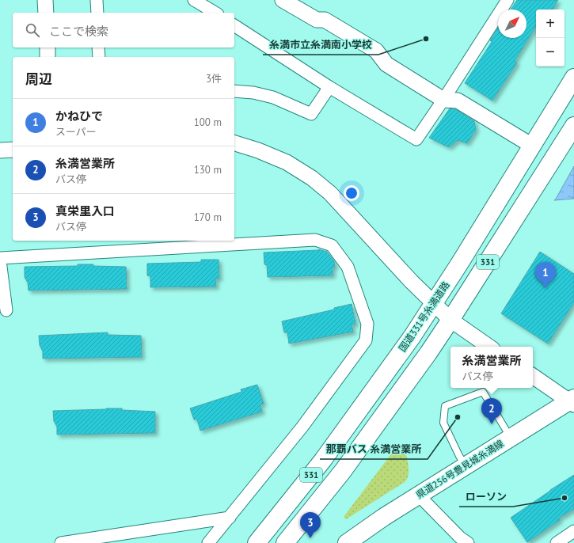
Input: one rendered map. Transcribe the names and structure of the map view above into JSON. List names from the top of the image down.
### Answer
{
  "streets": {
    "main road": ["331", "国道331号糸満道路", "県道256号豊見城糸満線"]
  },
  "places": ["糸満市立糸満南小学校", "那覇バス 糸満営業所", "ローソン"],
  "north": "top right",
  "page": {
    "map_buttons": ["+", "−"],
    "search": "ここで検索",
    "heading": ["周辺", "3件"],
    "list": [
      {
        "mark": "1",
        "name": "かねひで",
        "note": "スーパー",
        "value": "100 m"
      },
      {
        "mark": "2",
        "name": "糸満営業所",
        "note": "バス停",
        "value": "130 m"
      },
      {
        "mark": "3",
        "name": "真栄里入口",
        "note": "バス停",
        "value": "170 m"
      }
    ],
    "pins": ["1", "2", "3"],
    "popup": ["糸満営業所", "バス停"]
  }
}
